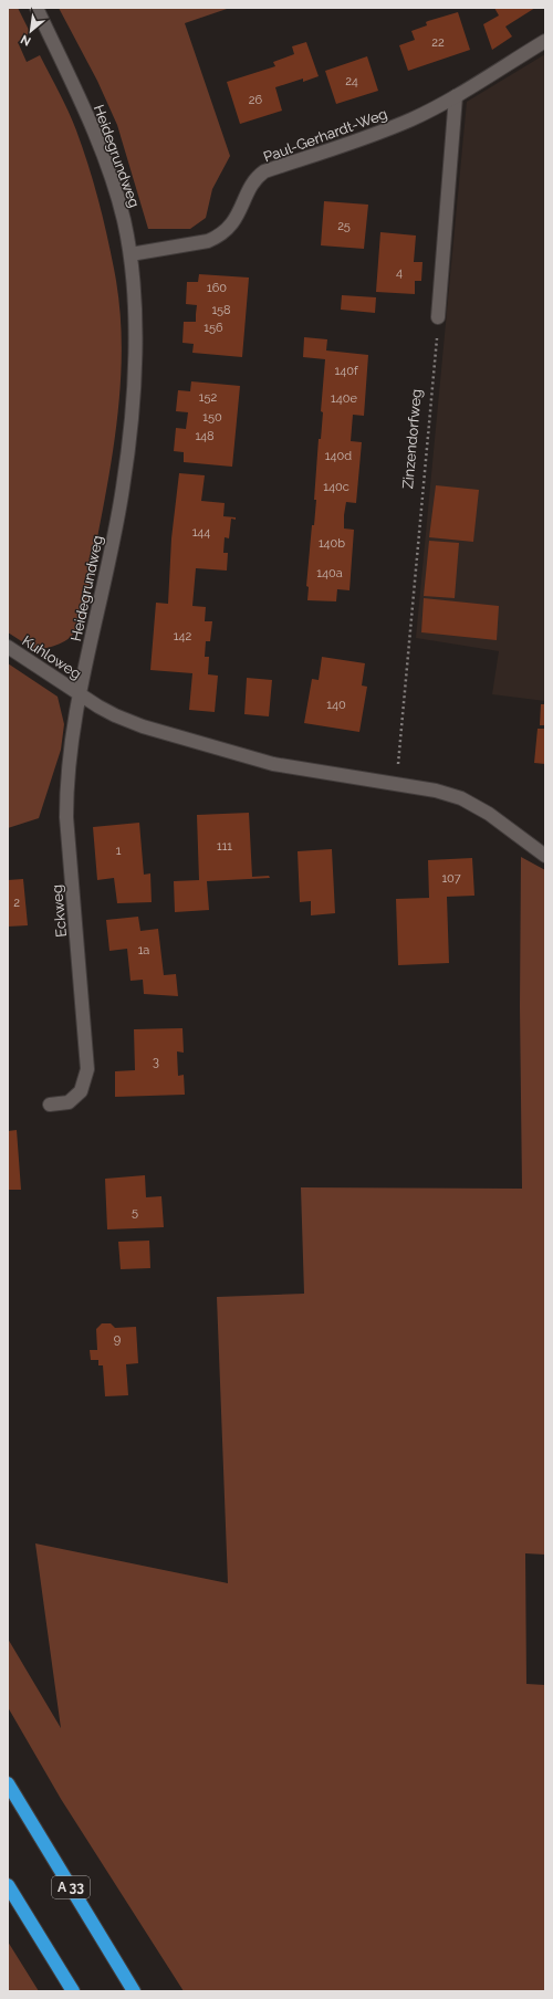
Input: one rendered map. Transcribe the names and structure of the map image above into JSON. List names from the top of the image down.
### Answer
{
  "streets": {
    "highway": ["A 33"],
    "street": [
      "Paul-Gerhardt-Weg",
      "Heidegrundweg",
      "Kuhloweg",
      "Eckweg"
    ],
    "path": ["Zinzendorfweg"]
  },
  "crossings": [
    ["Paul-Gerhardt-Weg", "Heidegrundweg"],
    ["Heidegrundweg", "Kuhloweg"],
    ["Heidegrundweg", "Eckweg"],
    ["Kuhloweg", "Eckweg"]
  ],
  "house_numbers": [
    "22",
    "24",
    "26",
    "25",
    "4",
    "160",
    "158",
    "156",
    "140f",
    "152",
    "140e",
    "150",
    "148",
    "140d",
    "140c",
    "144",
    "140b",
    "140a",
    "142",
    "140",
    "111",
    "1",
    "107",
    "2",
    "1a",
    "3",
    "5",
    "9"
  ],
  "north": "bottom left"
}
